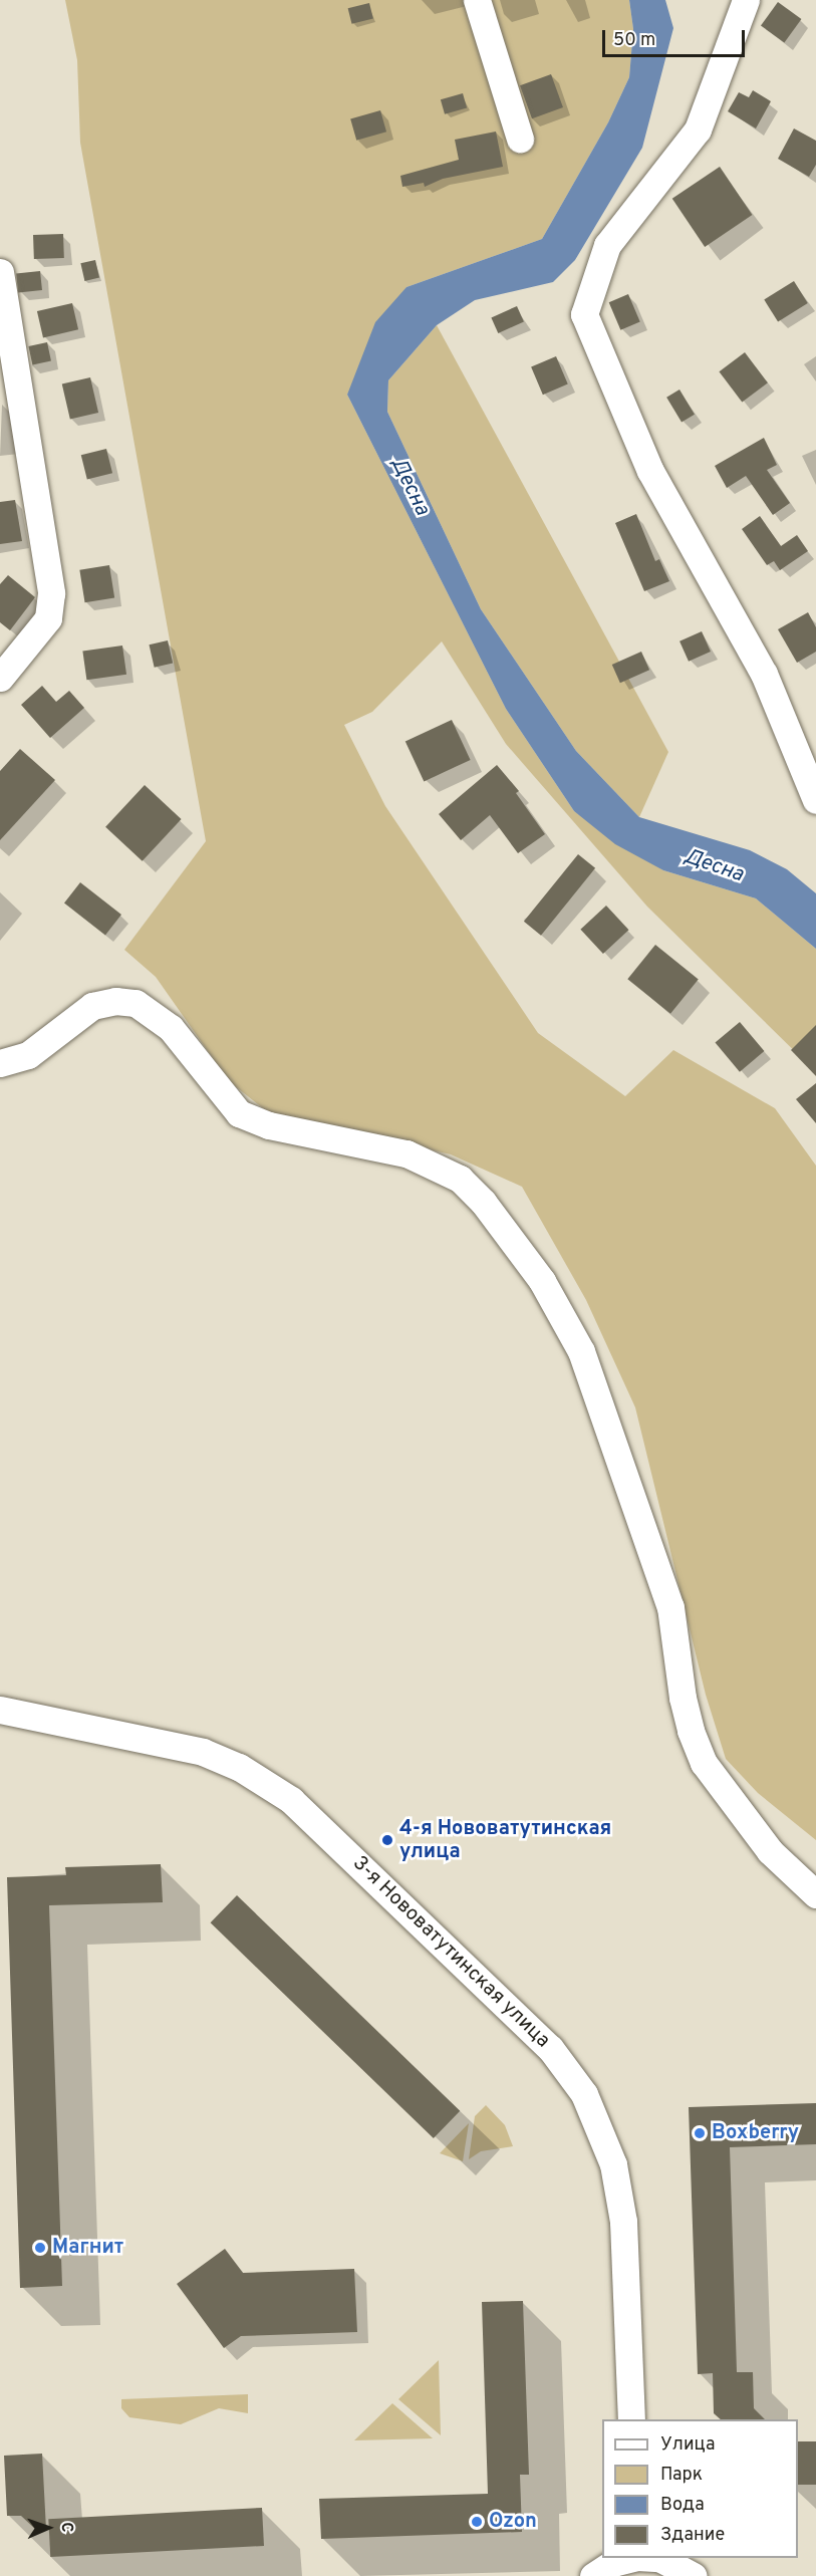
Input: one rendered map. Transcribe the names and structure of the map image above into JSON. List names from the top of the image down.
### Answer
{
  "streets": {
    "street": ["3-я Нововатутинская улица"]
  },
  "water": ["Десна"],
  "places": [
    "4-я Нововатутинская улица",
    "Boxberry",
    "Магнит",
    "Ozon"
  ],
  "legend": [
    "Улица",
    "Парк",
    "Вода",
    "Здание"
  ],
  "scale_bar": "50 m",
  "north": "right"
}
